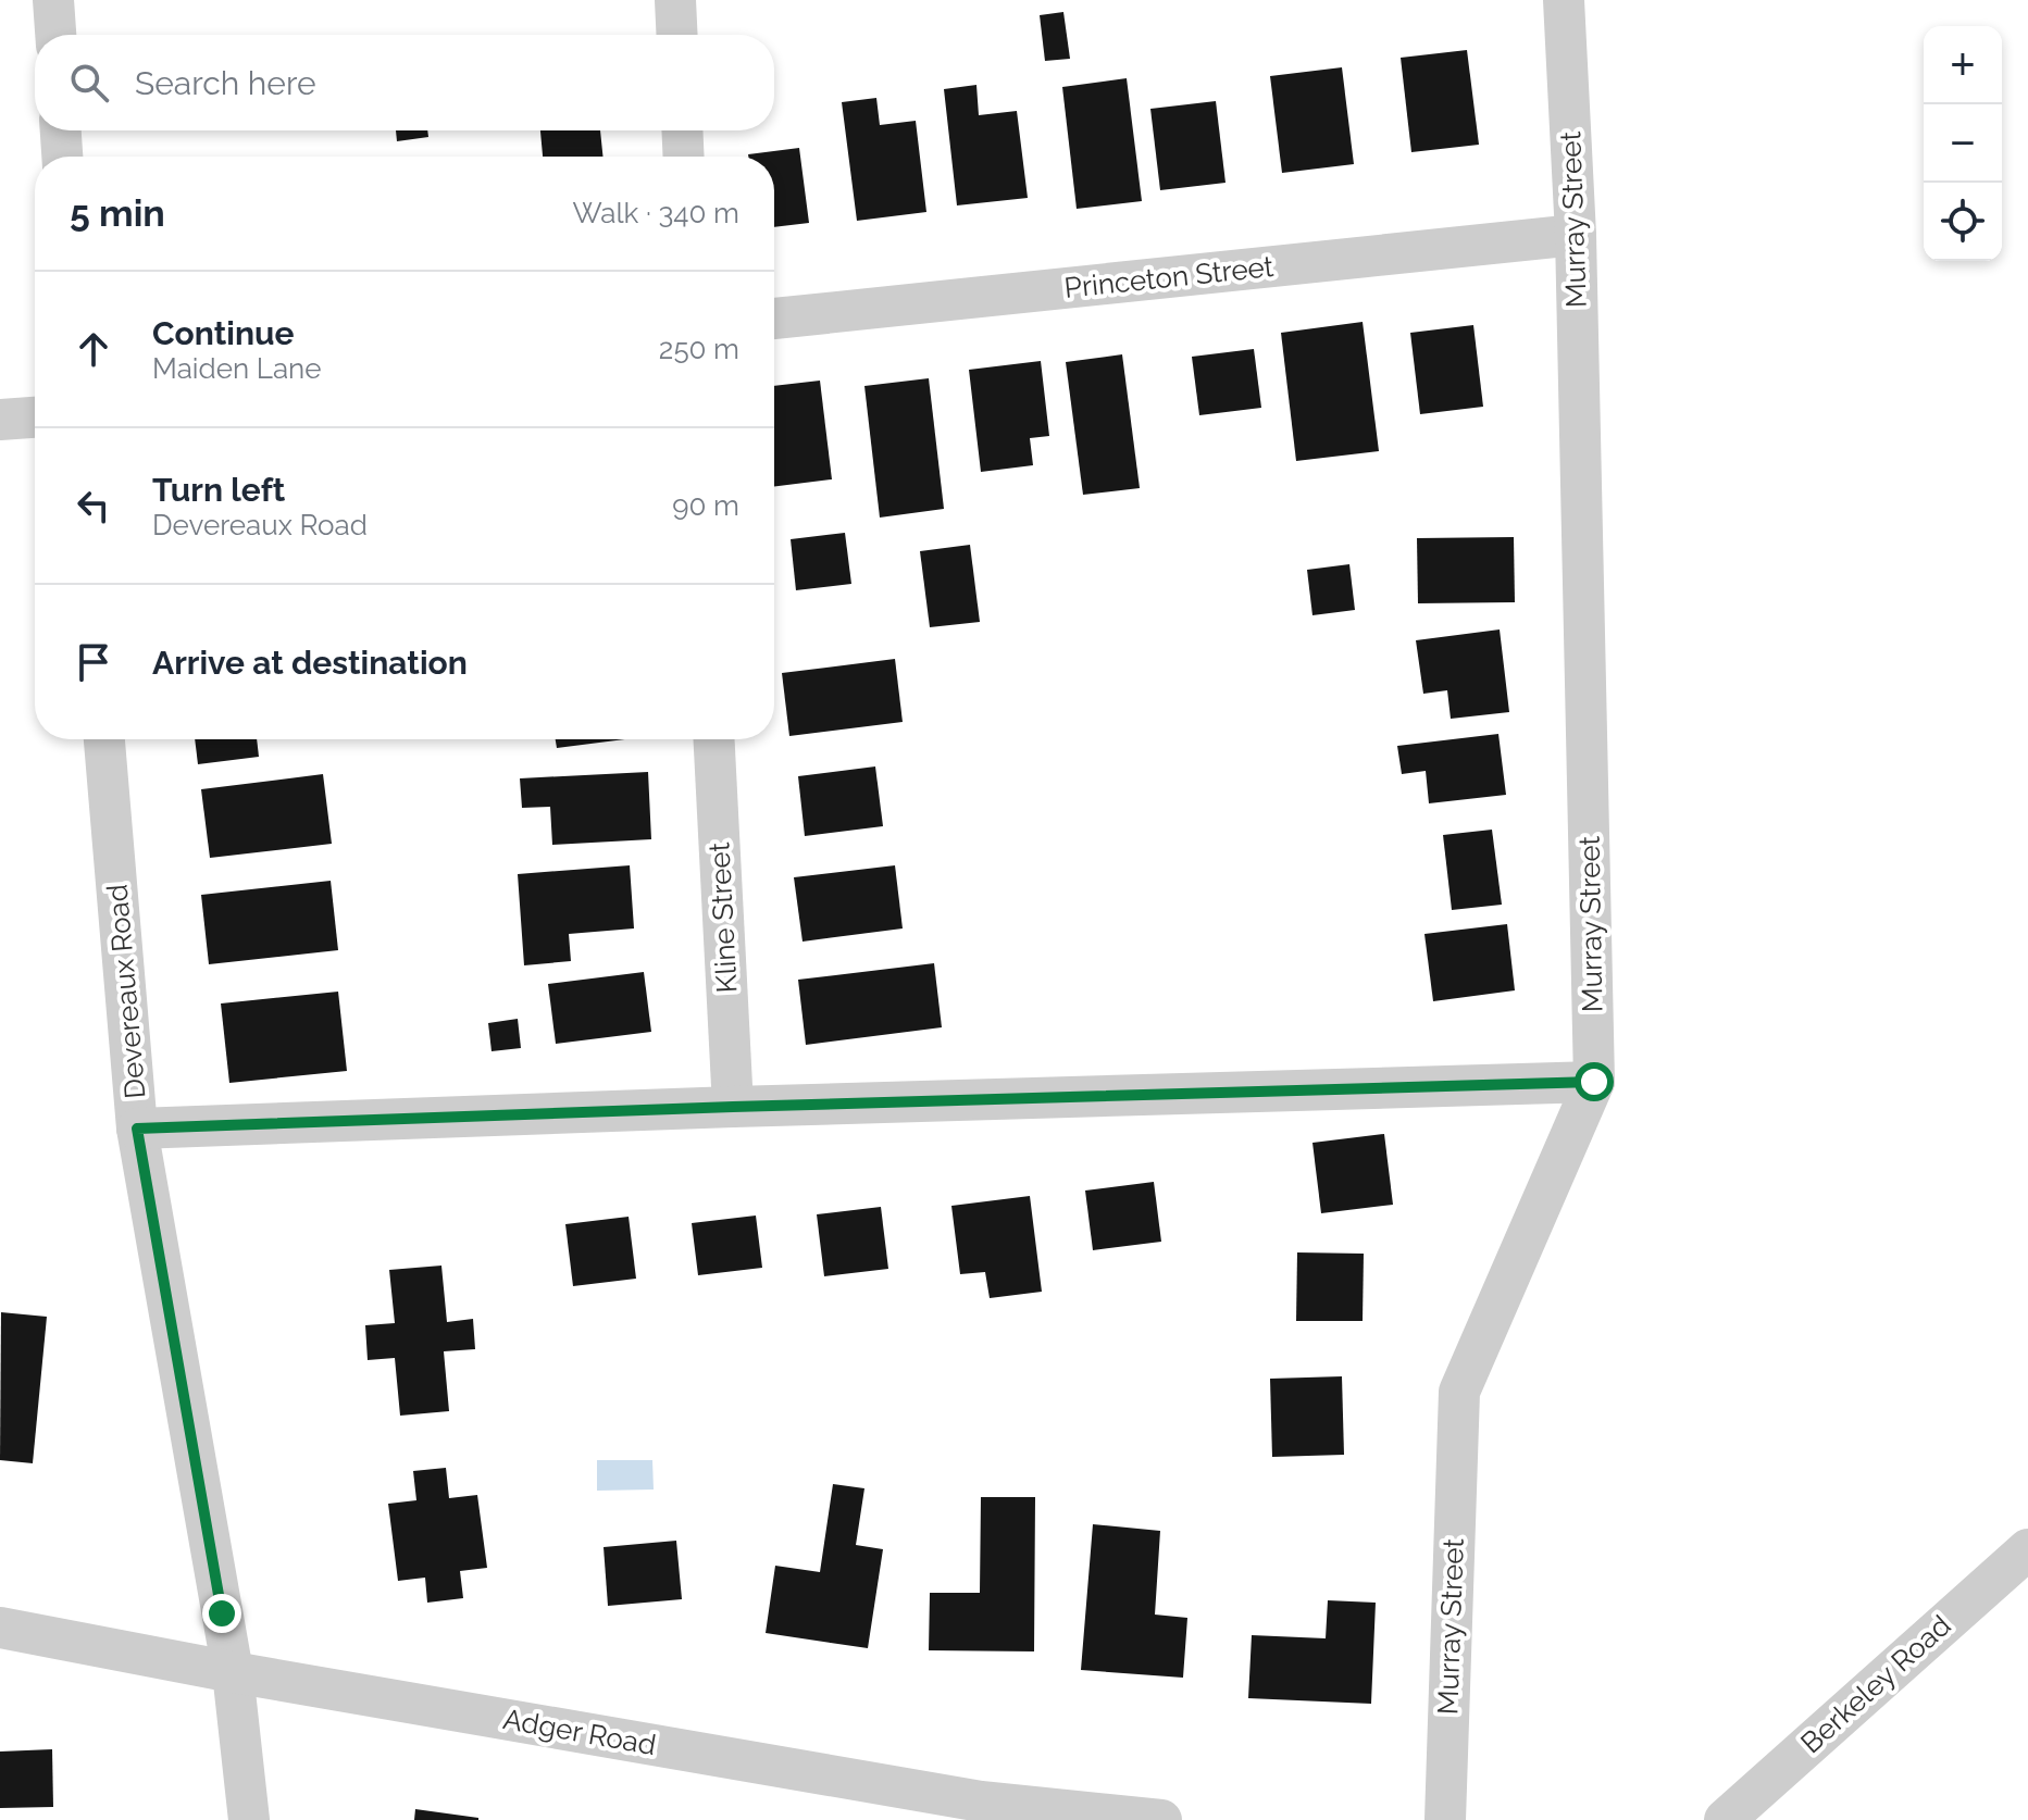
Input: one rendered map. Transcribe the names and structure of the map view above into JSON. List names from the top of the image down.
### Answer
{
  "streets": {
    "street": [
      "Murray Street",
      "Princeton Street",
      "Kline Street",
      "Devereaux Road",
      "Berkeley Road",
      "Adger Road"
    ]
  },
  "crossings": [
    ["Murray Street", "Princeton Street"],
    ["Devereaux Road", "Adger Road"]
  ],
  "page": {
    "map_buttons": ["+", "−"],
    "search": "Search here",
    "heading": ["5 min", "Walk · 340 m"],
    "list": [
      ["Continue", "Maiden Lane", "250 m"],
      ["Turn left", "Devereaux Road", "90 m"],
      "Arrive at destination"
    ]
  }
}
